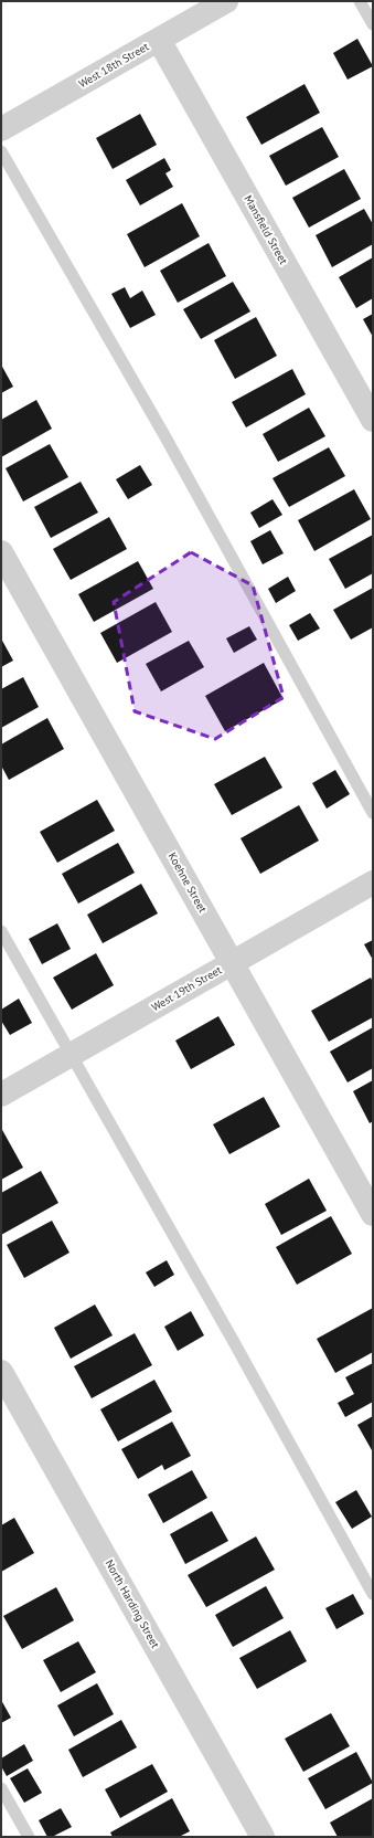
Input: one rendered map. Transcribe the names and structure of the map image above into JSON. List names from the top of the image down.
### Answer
{
  "streets": {
    "street": [
      "West 18th Street",
      "Mansfield Street",
      "Koehne Street",
      "West 19th Street",
      "North Harding Street"
    ]
  },
  "crossings": [
    ["West 18th Street", "Mansfield Street"],
    ["Koehne Street", "West 19th Street"]
  ]
}
